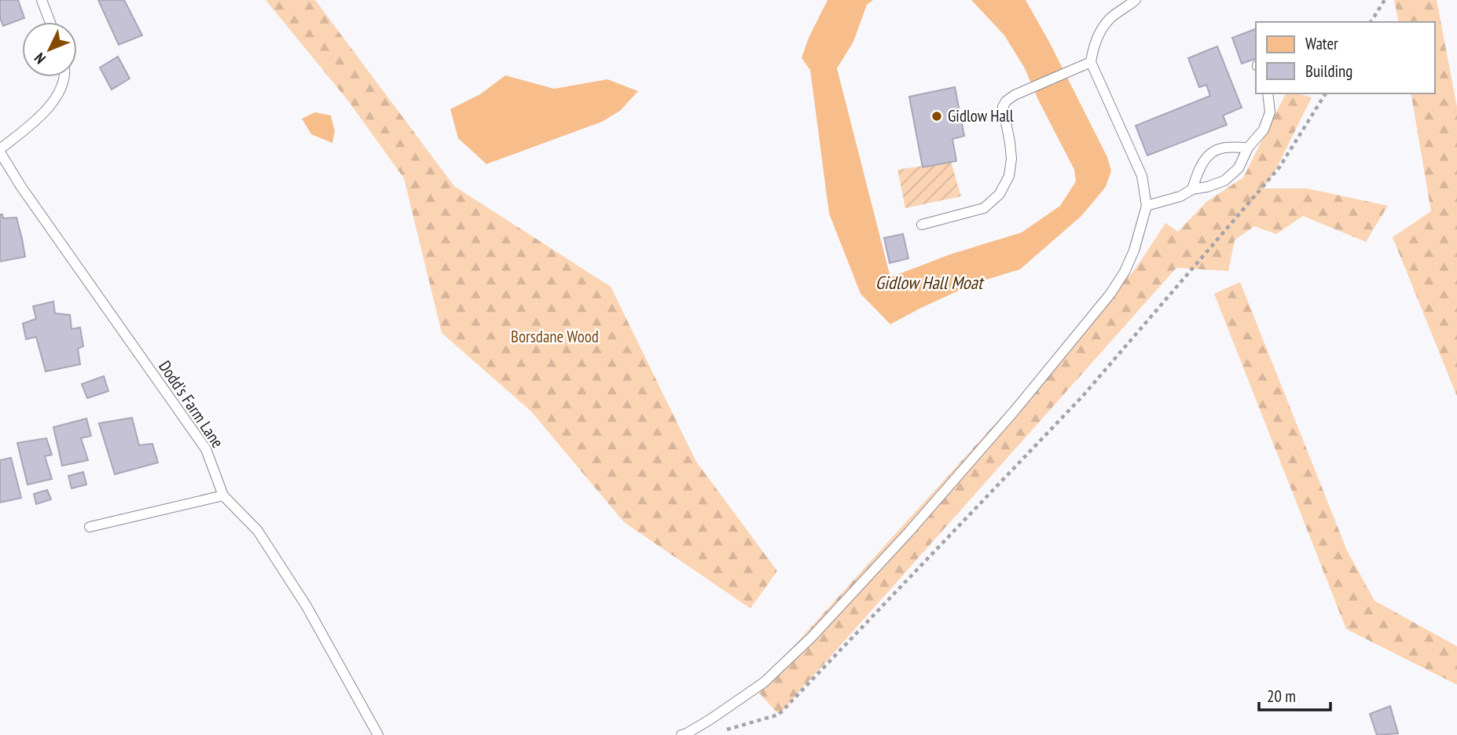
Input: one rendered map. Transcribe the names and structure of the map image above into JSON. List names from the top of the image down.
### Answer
{
  "streets": {
    "lane": ["Dodd's Farm Lane"]
  },
  "water": ["Gidlow Hall Moat"],
  "parks": ["Borsdane Wood"],
  "places": ["Gidlow Hall"],
  "legend": ["Water", "Building"],
  "scale_bar": "20 m",
  "north": "bottom left"
}
